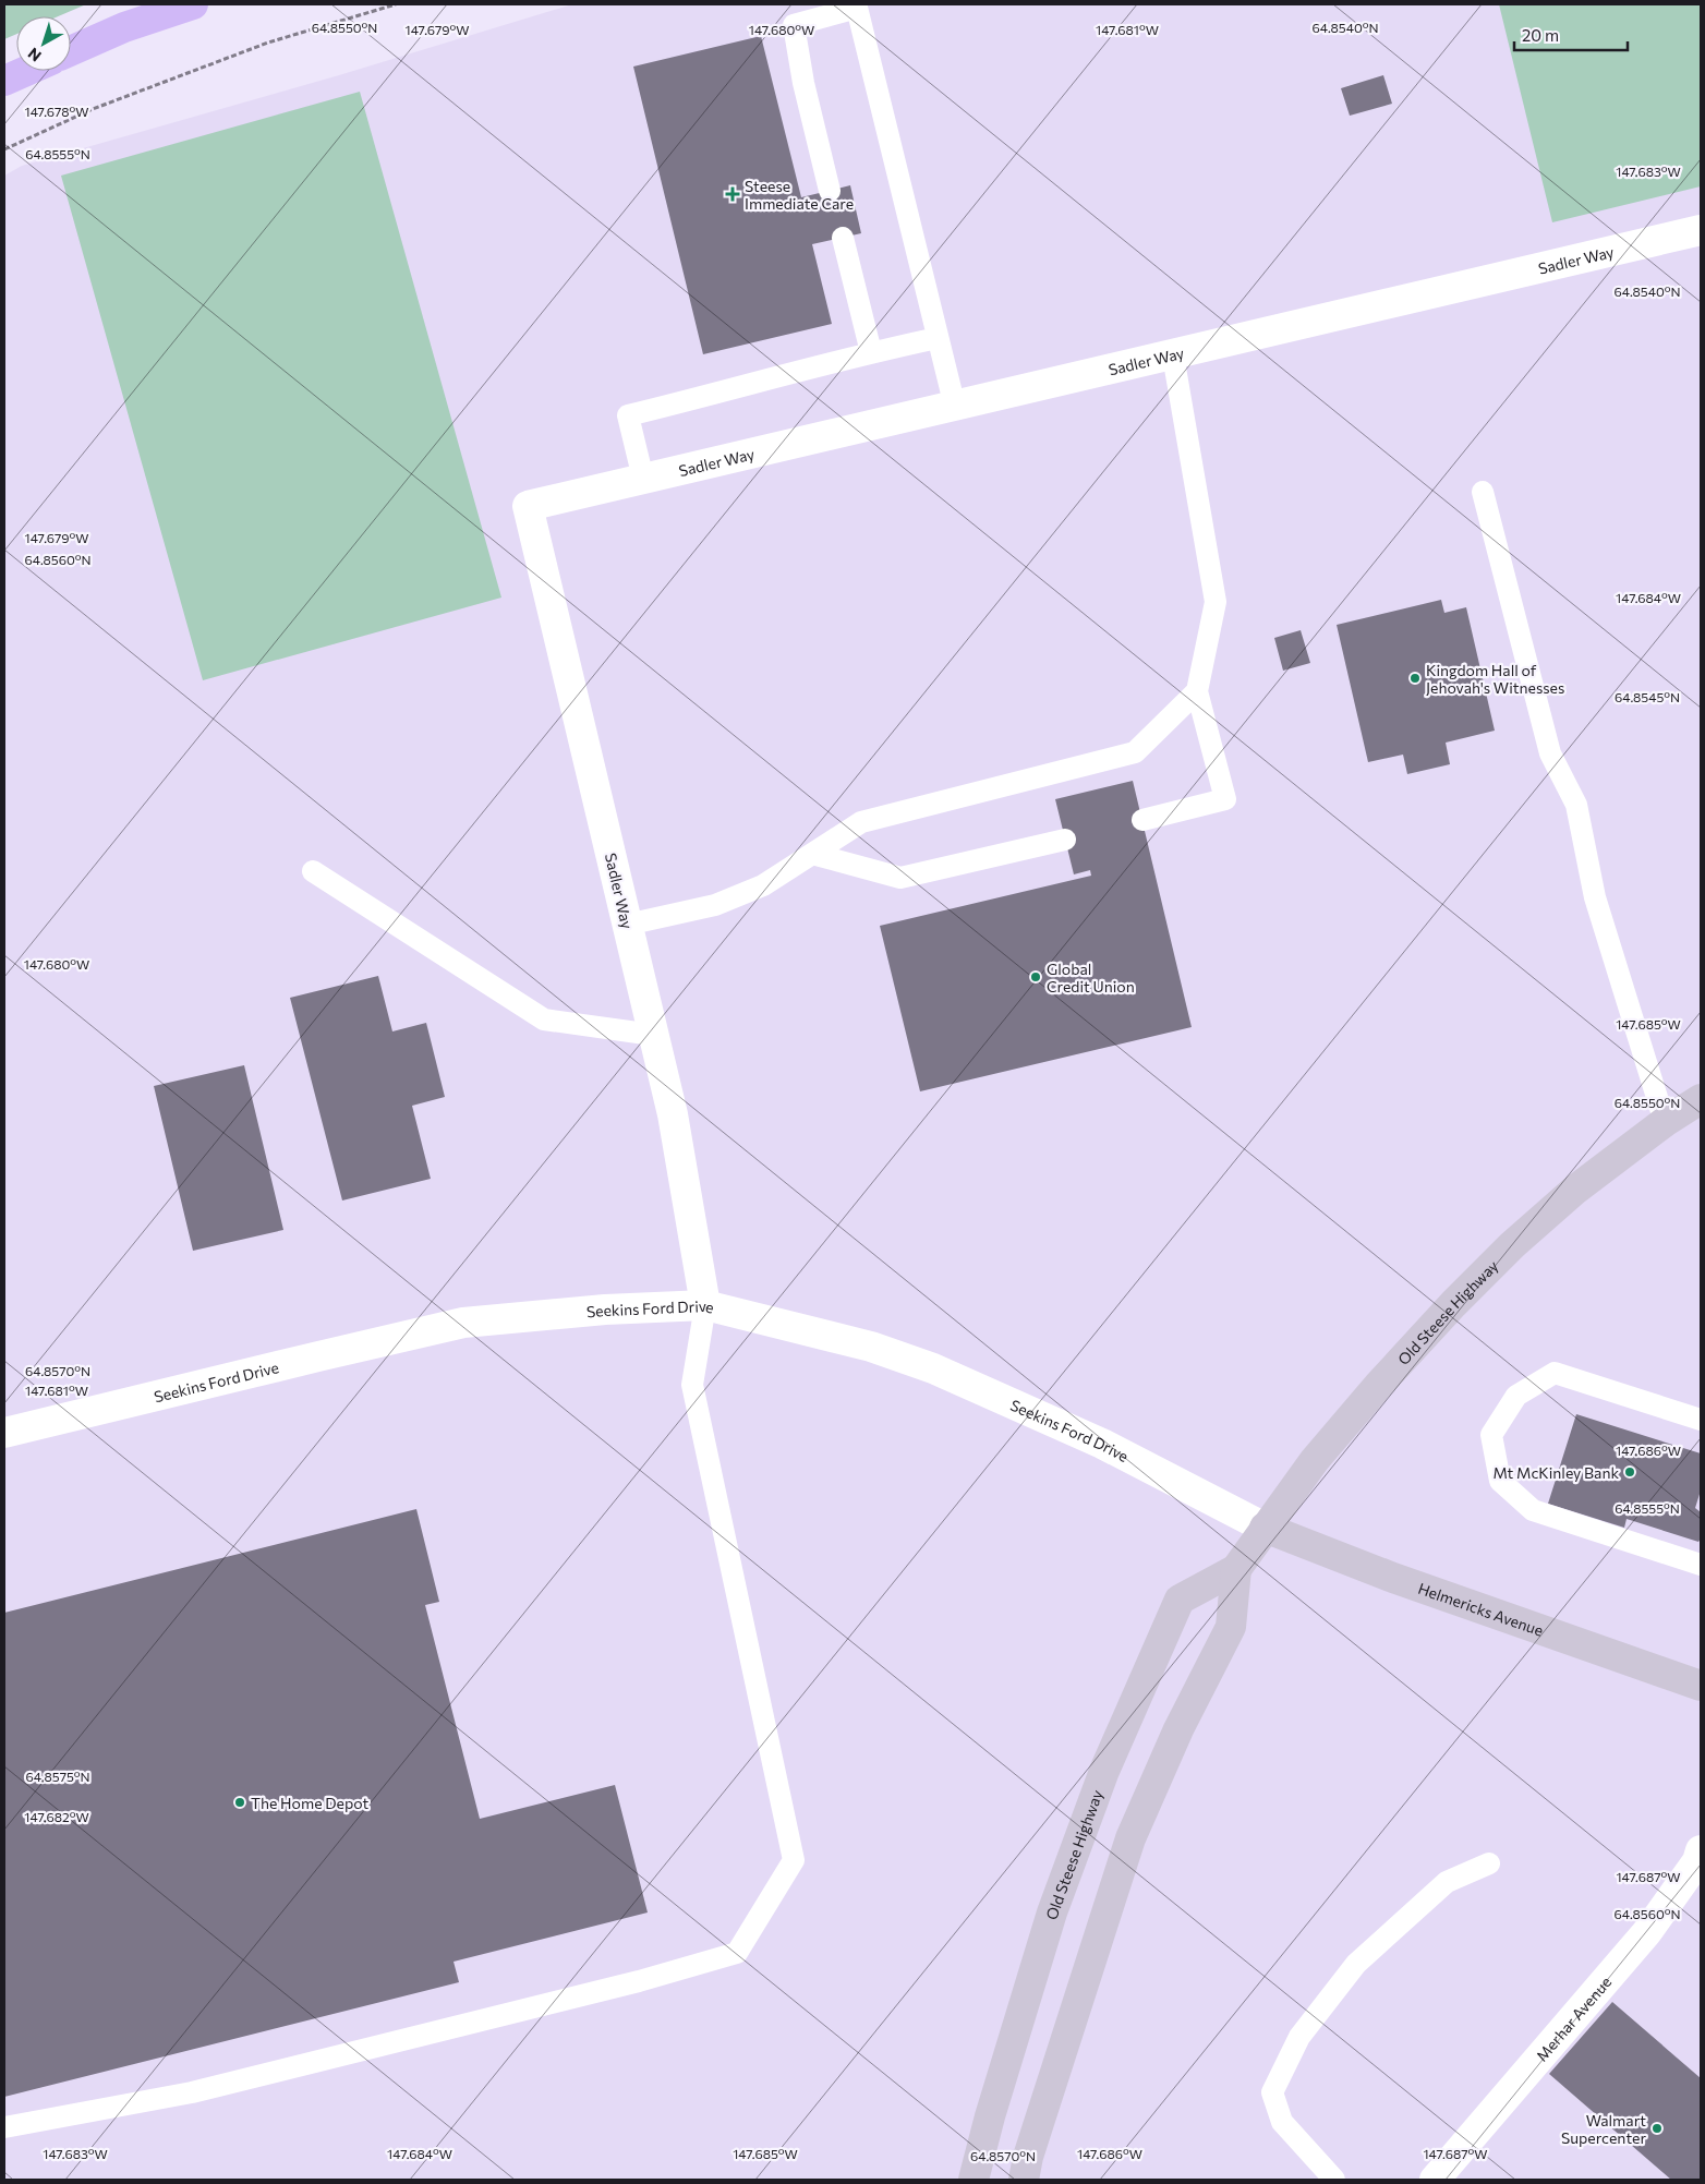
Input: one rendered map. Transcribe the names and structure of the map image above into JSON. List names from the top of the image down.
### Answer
{
  "streets": {
    "main road": ["Old Steese Highway", "Helmericks Avenue"],
    "street": ["Sadler Way", "Seekins Ford Drive", "Merhar Avenue"]
  },
  "crossings": [
    ["Sadler Way", "Seekins Ford Drive"],
    ["Seekins Ford Drive", "Old Steese Highway"],
    ["Seekins Ford Drive", "Helmericks Avenue"],
    ["Old Steese Highway", "Helmericks Avenue"]
  ],
  "places": {
    "health": ["Steese Immediate Care"],
    "other": [
      "Kingdom Hall of Jehovah's Witnesses",
      "Global Credit Union",
      "Mt McKinley Bank",
      "The Home Depot",
      "Walmart Supercenter"
    ]
  },
  "scale_bar": "20 m",
  "north": "bottom left",
  "coordinates": [
    "64.8550°N",
    "64.8540°N",
    "147.679°W",
    "147.680°W",
    "147.681°W",
    "147.678°W",
    "64.8555°N",
    "147.683°W",
    "64.8560°N",
    "147.684°W",
    "64.8545°N",
    "147.685°W",
    "64.8570°N",
    "147.686°W",
    "64.8575°N",
    "147.682°W",
    "147.687°W"
  ]
}
